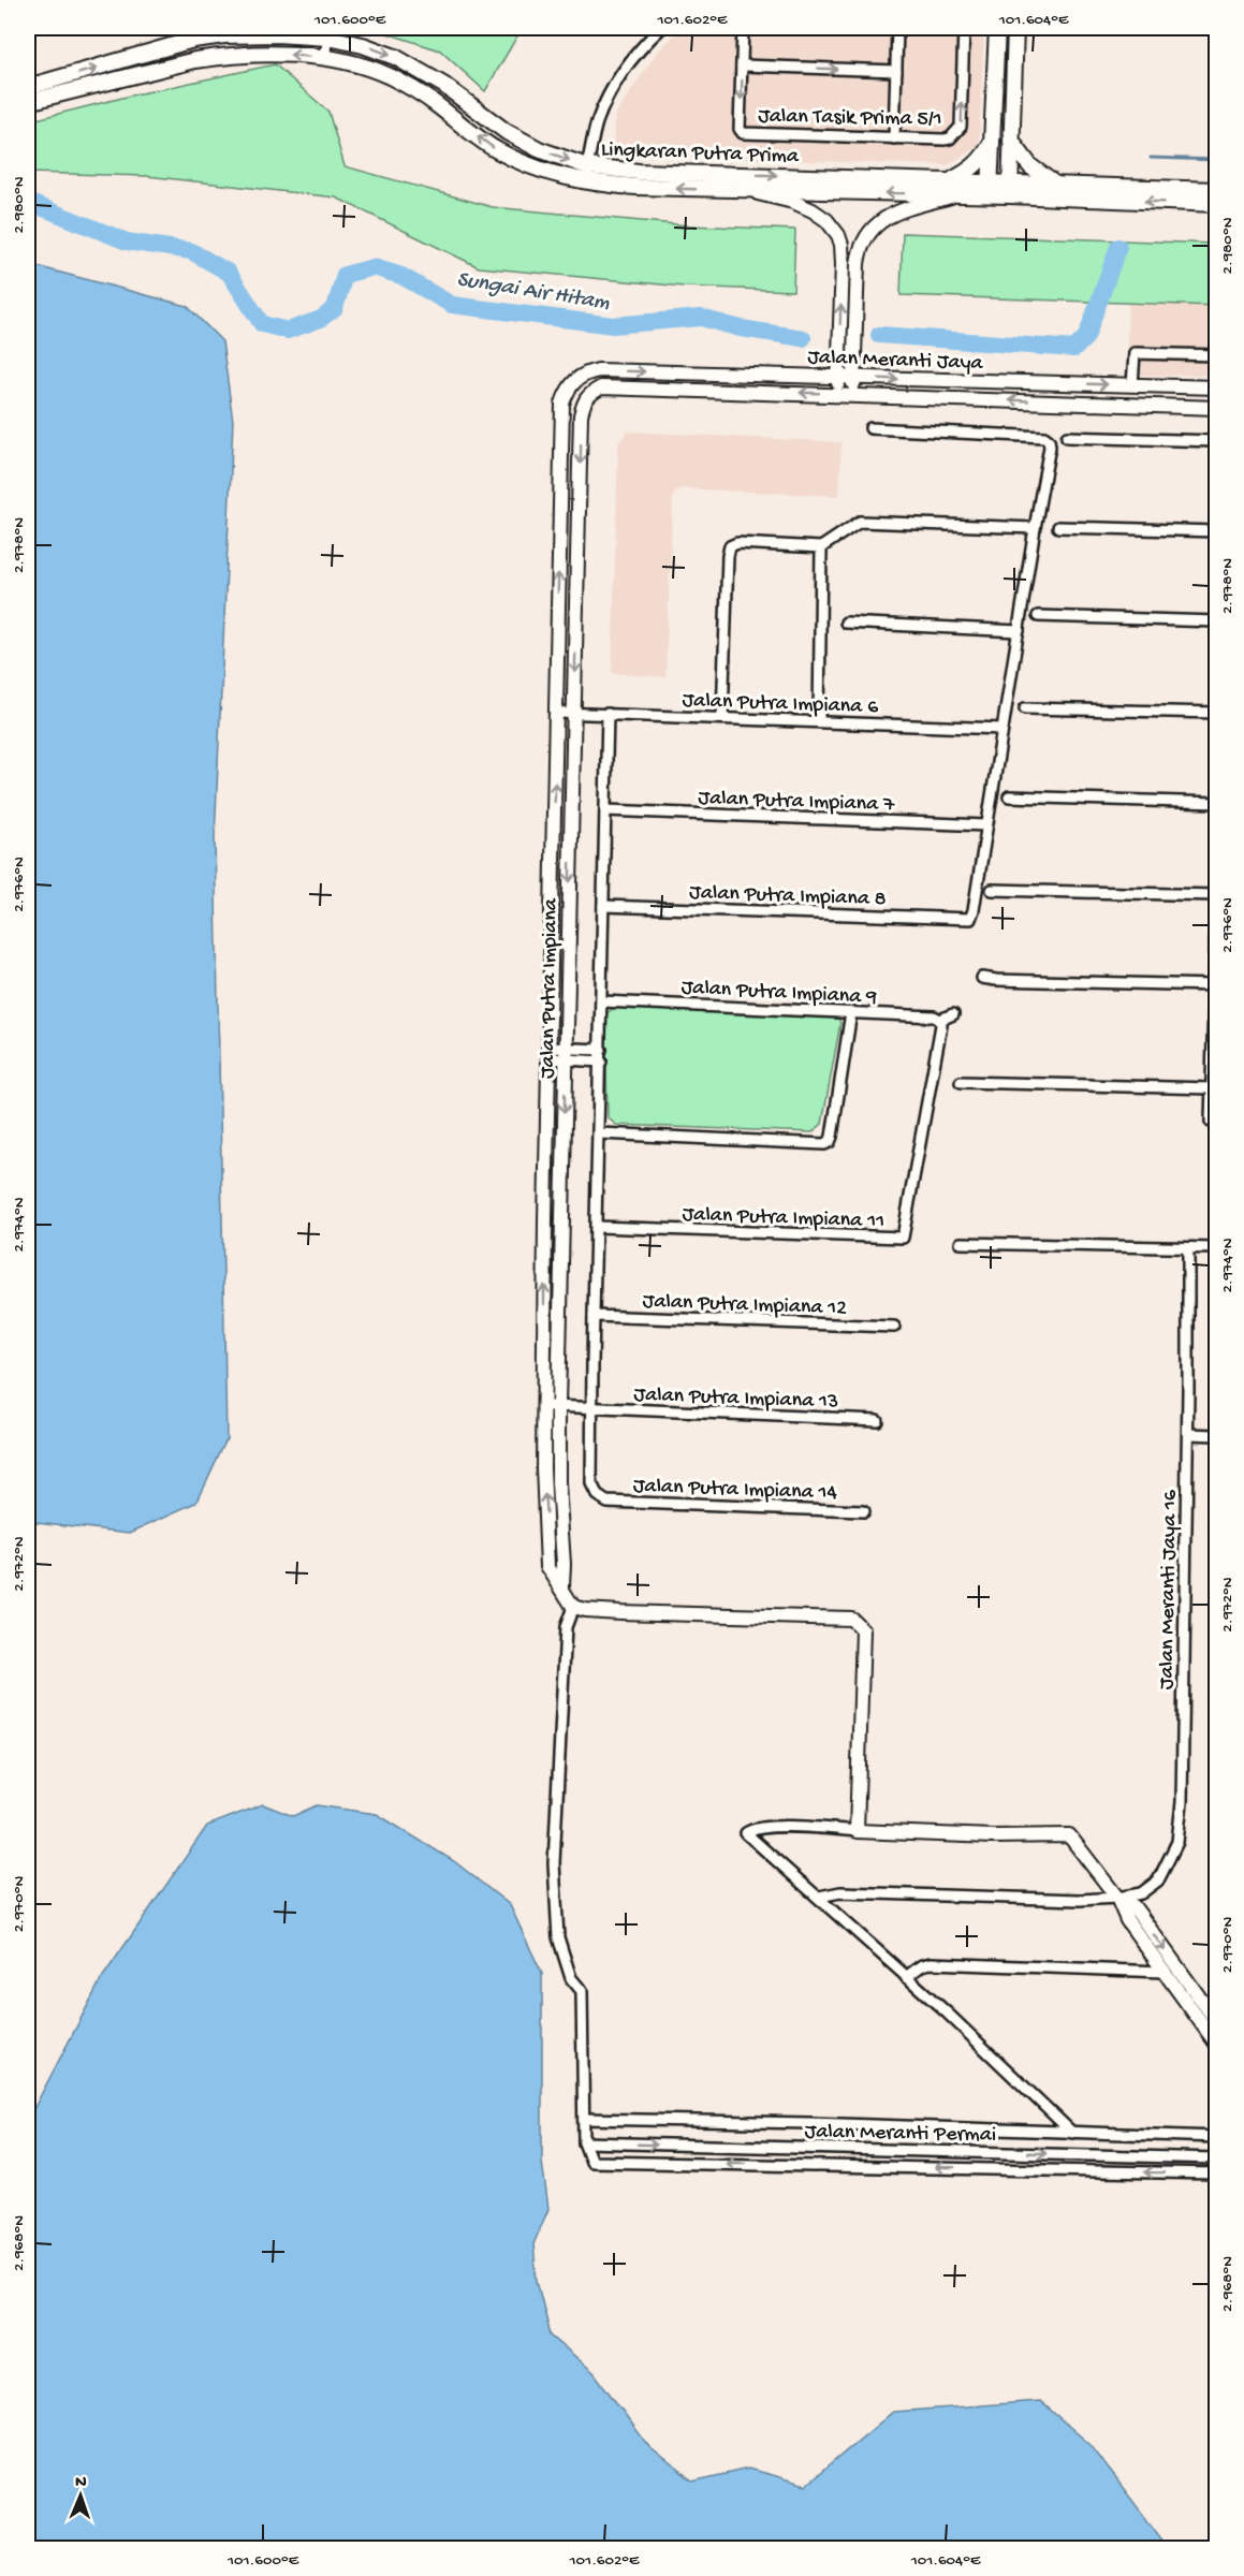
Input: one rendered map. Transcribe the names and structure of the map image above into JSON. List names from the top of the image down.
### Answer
{
  "streets": {
    "main road": ["Lingkaran Putra Prima"],
    "street": [
      "Jalan Tasik Prima 5/1",
      "Jalan Meranti Jaya",
      "Jalan Putra Impiana 6",
      "Jalan Putra Impiana 7",
      "Jalan Putra Impiana 8",
      "Jalan Putra Impiana",
      "Jalan Putra Impiana 9",
      "Jalan Putra Impiana 11",
      "Jalan Putra Impiana 12",
      "Jalan Putra Impiana 13",
      "Jalan Putra Impiana 14",
      "Jalan Meranti Jaya 16",
      "Jalan Meranti Permai"
    ]
  },
  "crossings": [
    ["Jalan Meranti Jaya", "Jalan Putra Impiana"],
    ["Jalan Putra Impiana 6", "Jalan Putra Impiana"],
    ["Jalan Putra Impiana 7", "Jalan Putra Impiana 8"],
    ["Jalan Putra Impiana", "Jalan Putra Impiana 13"],
    ["Jalan Putra Impiana 9", "Jalan Putra Impiana 11"],
    ["Jalan Putra Impiana 13", "Jalan Putra Impiana 14"]
  ],
  "water": ["Sungai Air Hitam"],
  "north": "top",
  "coordinates": [
    "101.600°E",
    "101.602°E",
    "101.604°E",
    "2.980°N",
    "2.978°N",
    "2.976°N",
    "2.974°N",
    "2.972°N",
    "2.970°N",
    "2.968°N"
  ]
}
